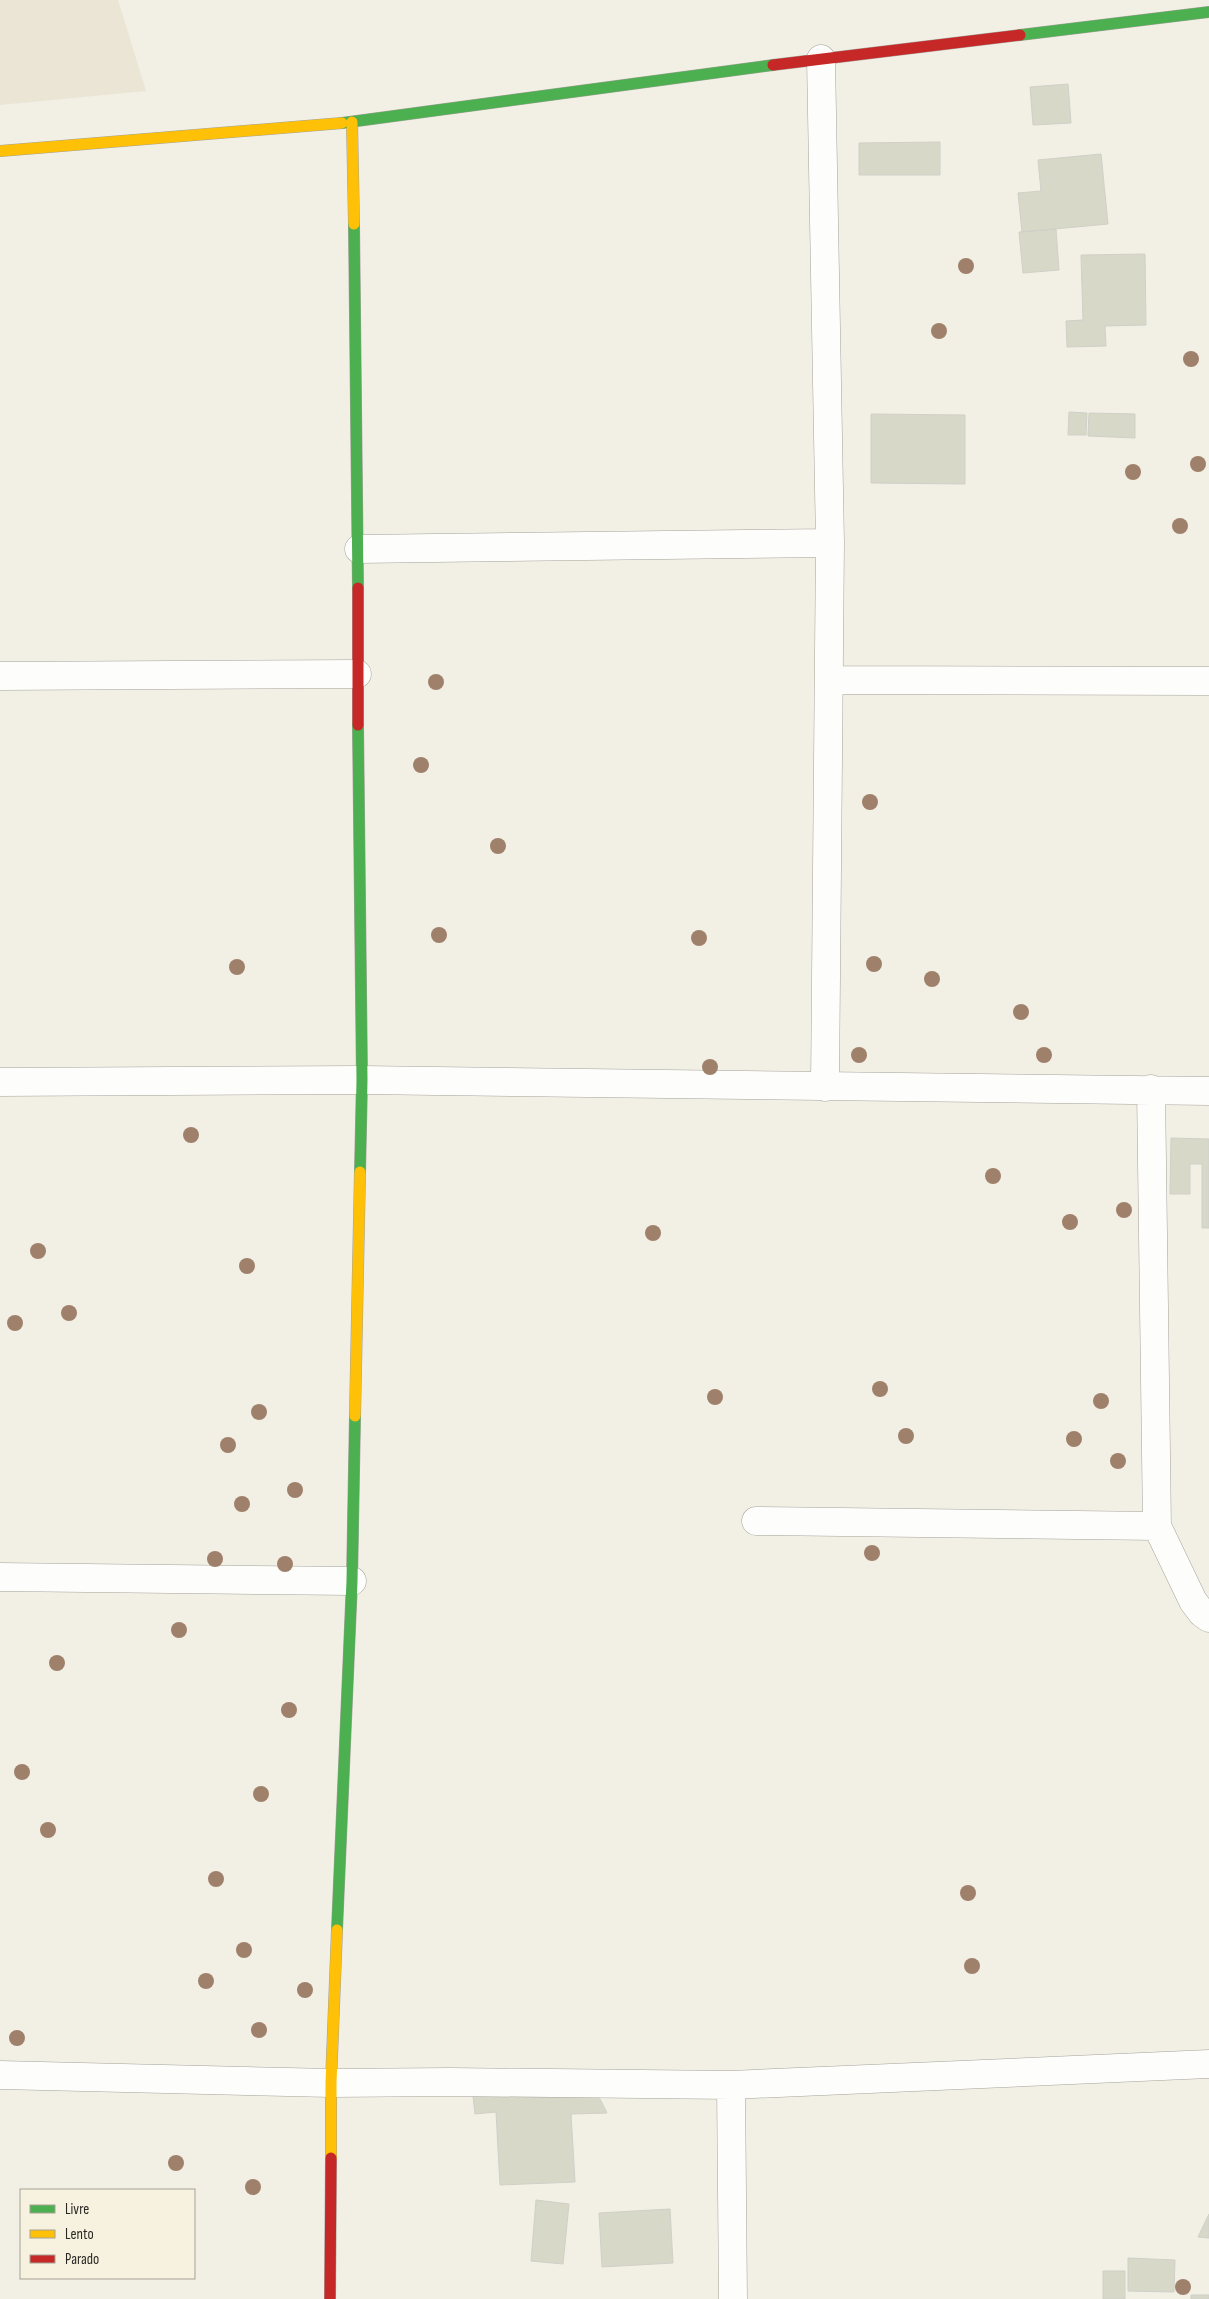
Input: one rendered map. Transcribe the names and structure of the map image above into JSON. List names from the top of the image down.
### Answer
{
  "legend": ["Livre", "Lento", "Parado"]
}
